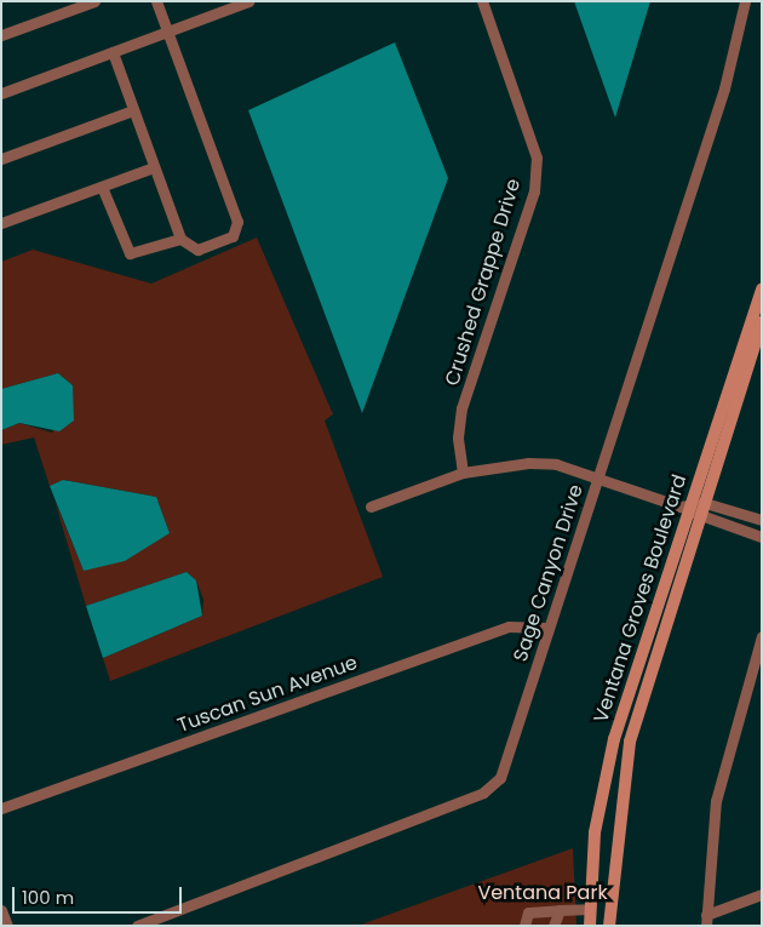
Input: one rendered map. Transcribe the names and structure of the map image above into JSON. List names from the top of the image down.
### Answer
{
  "streets": {
    "street": [
      "Crushed Grappe Drive",
      "Sage Canyon Drive",
      "Ventana Groves Boulevard",
      "Tuscan Sun Avenue"
    ]
  },
  "crossings": [
    ["Sage Canyon Drive", "Tuscan Sun Avenue"]
  ],
  "parks": ["Ventana Park"],
  "scale_bar": "100 m"
}
